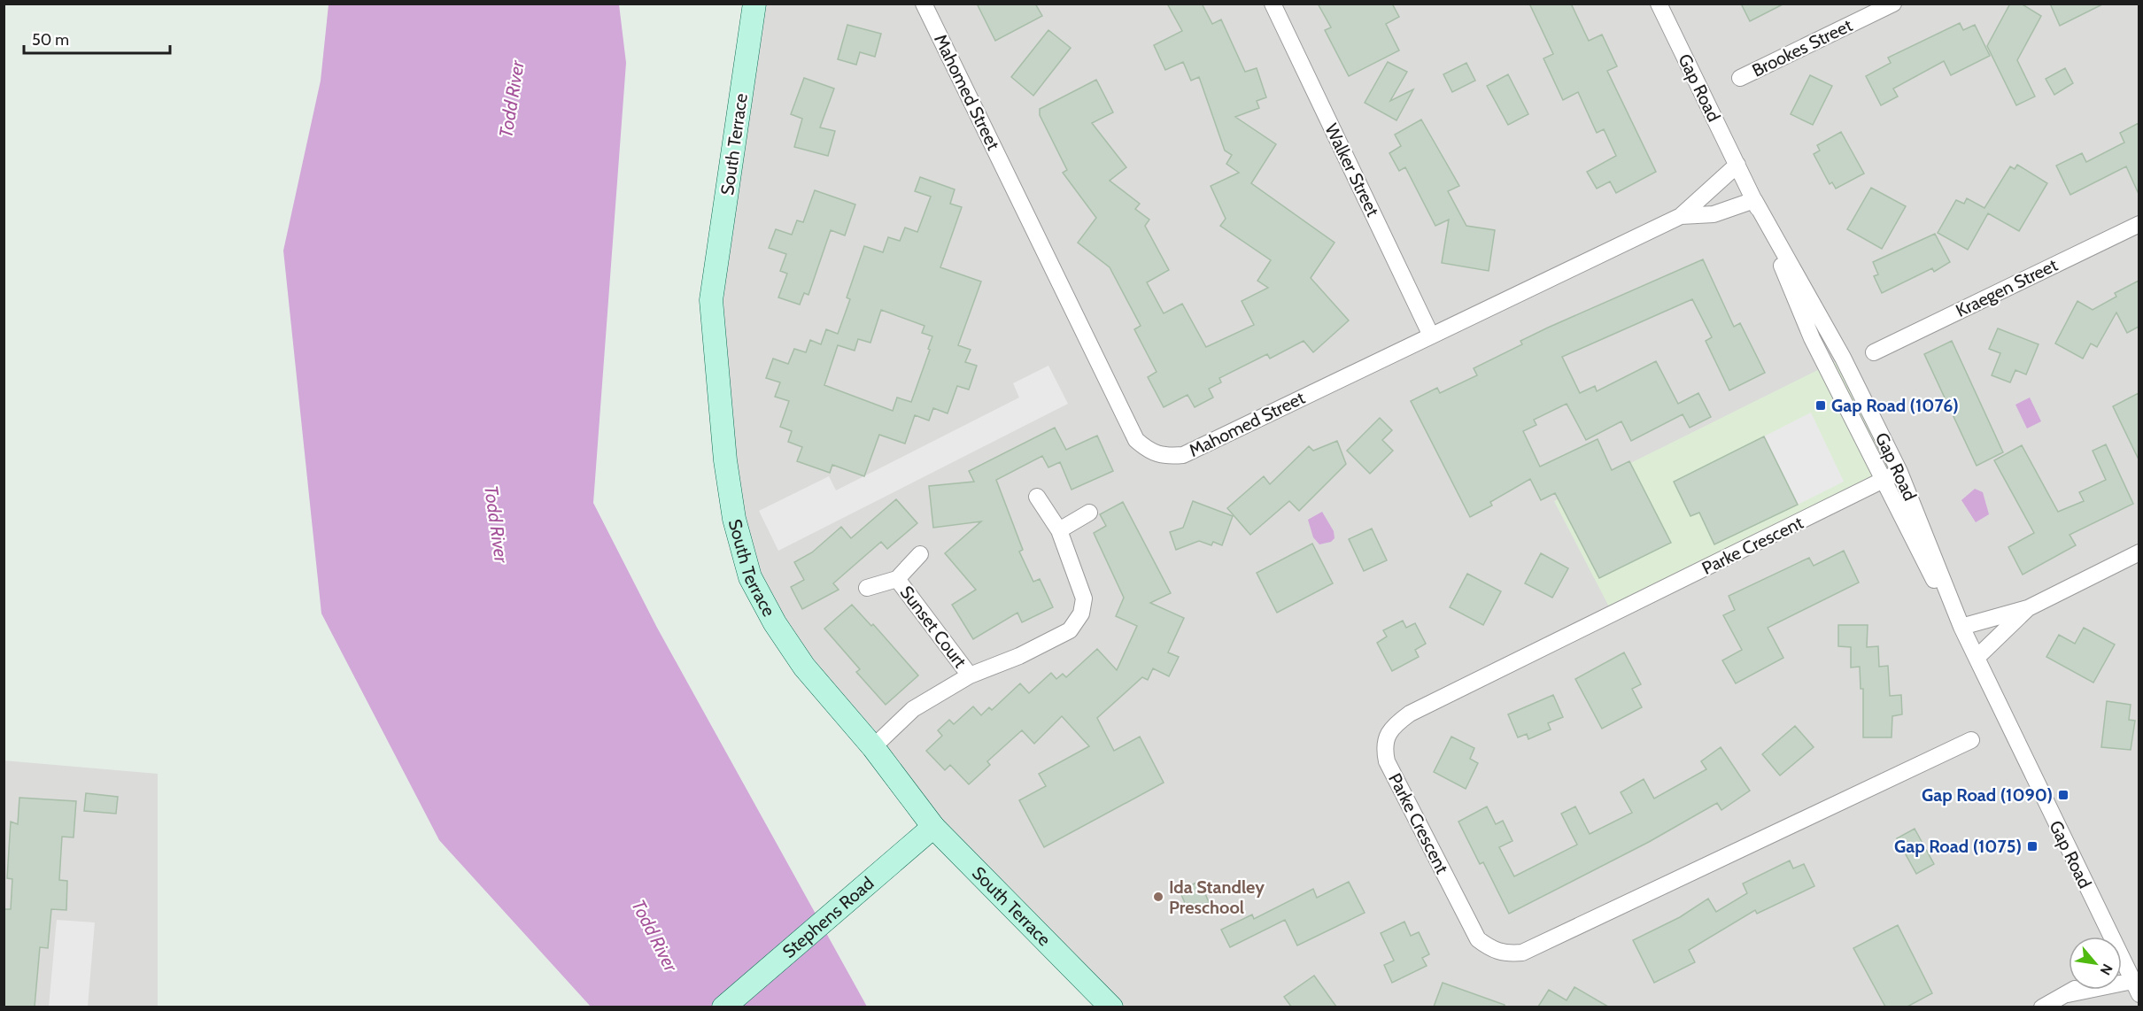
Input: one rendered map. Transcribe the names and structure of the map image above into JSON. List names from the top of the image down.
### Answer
{
  "streets": {
    "street": [
      "Brookes Street",
      "Gap Road",
      "Mahomed Street",
      "South Terrace",
      "Walker Street",
      "Kraegen Street",
      "Parke Crescent",
      "Sunset Court",
      "Stephens Road"
    ]
  },
  "crossings": [
    ["Gap Road", "Mahomed Street"],
    ["Gap Road", "Parke Crescent"],
    ["Mahomed Street", "Walker Street"],
    ["South Terrace", "Sunset Court"],
    ["South Terrace", "Stephens Road"]
  ],
  "water": ["Todd River"],
  "places": {
    "transit": ["Gap Road (1076)", "Gap Road (1090)", "Gap Road (1075)"],
    "other": ["Ida Standley Preschool"]
  },
  "scale_bar": "50 m",
  "north": "bottom right"
}
